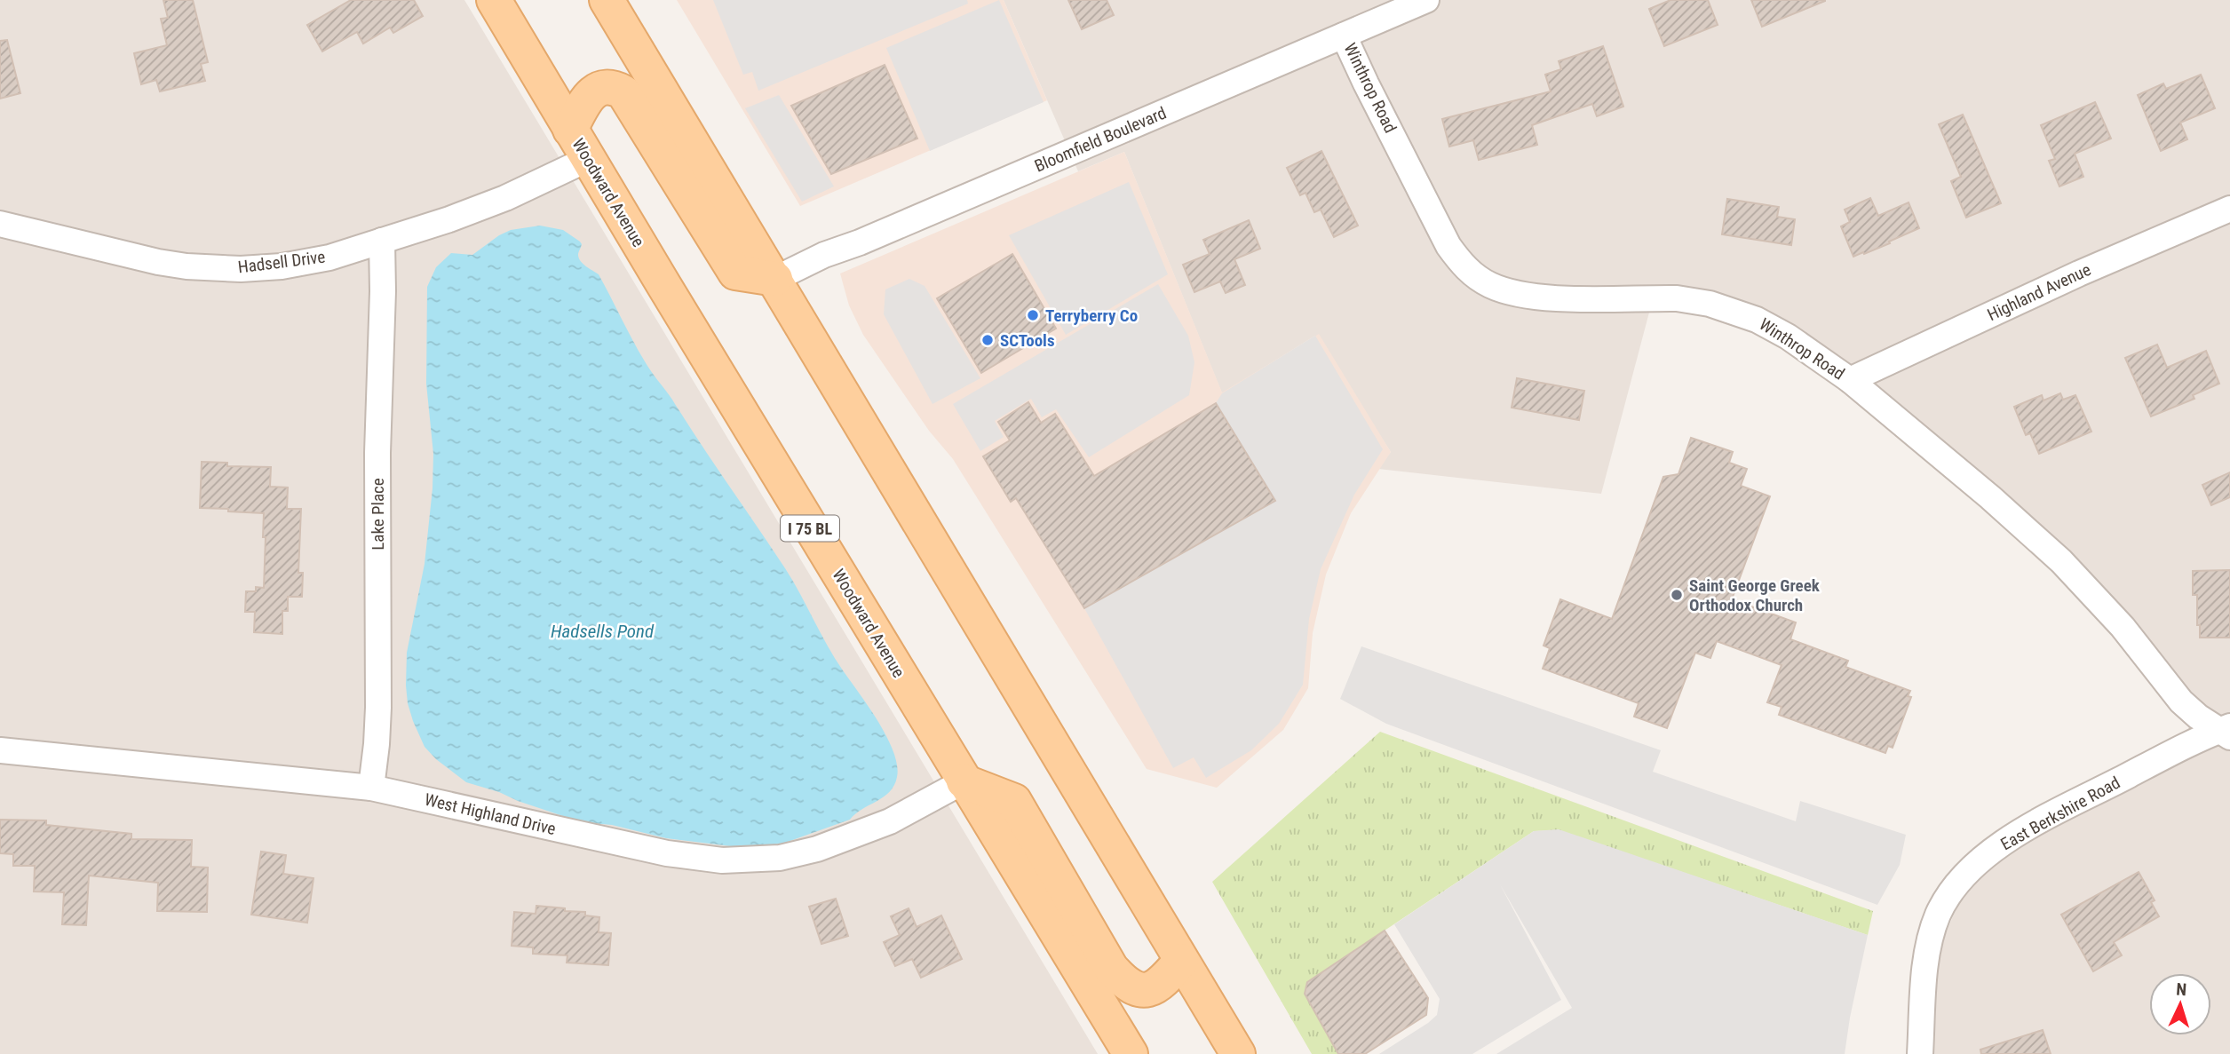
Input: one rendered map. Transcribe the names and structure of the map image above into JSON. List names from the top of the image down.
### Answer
{
  "streets": {
    "main road": ["Woodward Avenue", "I 75 BL"],
    "street": [
      "Winthrop Road",
      "Bloomfield Boulevard",
      "Hadsell Drive",
      "Highland Avenue",
      "Lake Place",
      "East Berkshire Road",
      "West Highland Drive"
    ]
  },
  "crossings": [
    ["Winthrop Road", "Bloomfield Boulevard"],
    ["Winthrop Road", "Highland Avenue"],
    ["Winthrop Road", "East Berkshire Road"],
    ["Woodward Avenue", "Hadsell Drive"],
    ["Woodward Avenue", "West Highland Drive"],
    ["Hadsell Drive", "Lake Place"],
    ["Lake Place", "West Highland Drive"]
  ],
  "water": ["Hadsells Pond"],
  "places": ["Terryberry Co", "SCTools", "Saint George Greek Orthodox Church"],
  "north": "top"
}
